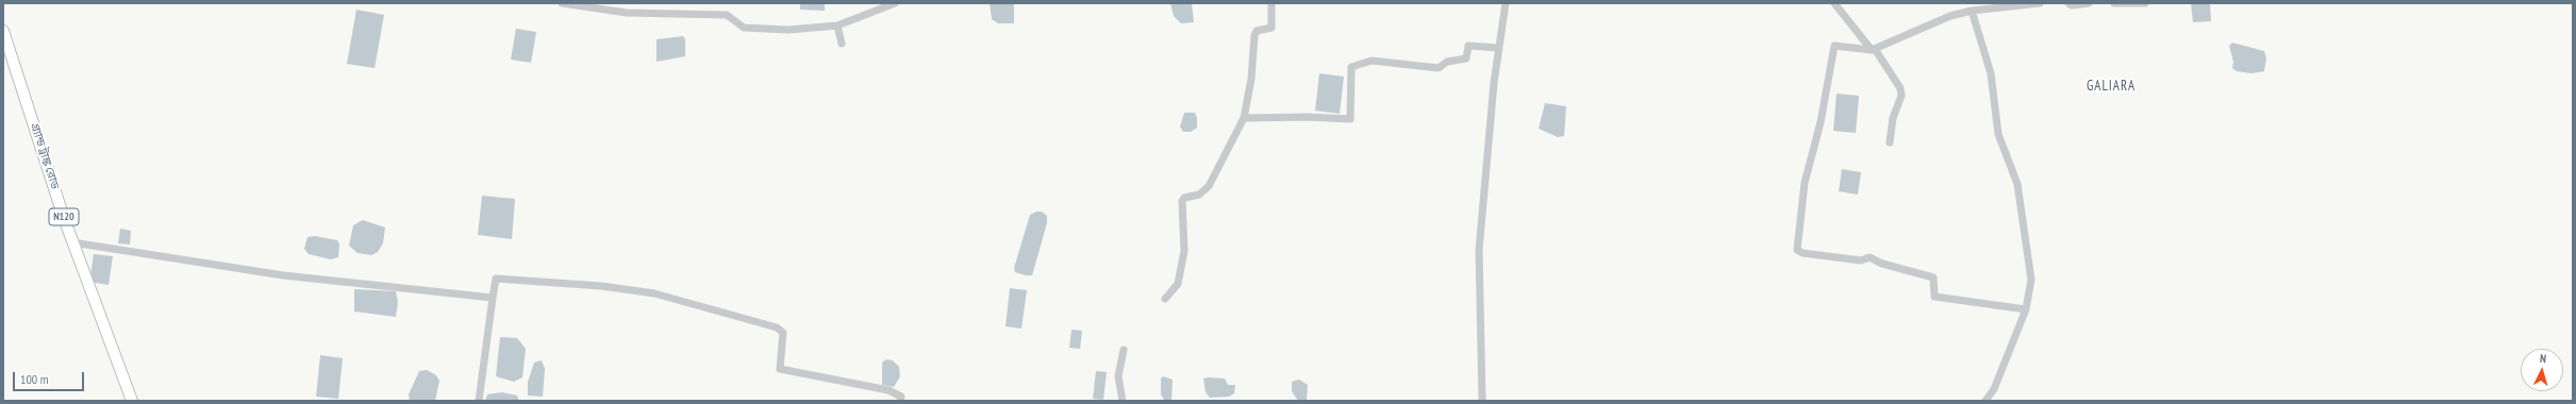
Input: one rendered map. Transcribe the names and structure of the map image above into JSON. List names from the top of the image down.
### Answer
{
  "streets": {
    "highway": ["গ্র্যান্ড ট্রাঙ্ক রোড", "N120"]
  },
  "districts": ["GALIARA"],
  "scale_bar": "100 m",
  "north": "top"
}
